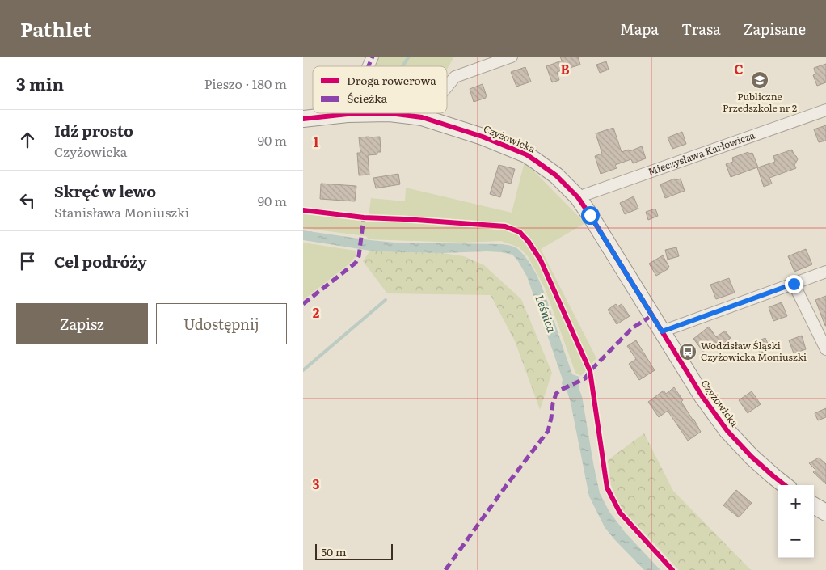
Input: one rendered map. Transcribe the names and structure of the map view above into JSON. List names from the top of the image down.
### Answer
{
  "streets": {
    "street": ["Czyżowicka", "Mieczysława Karłowicza"]
  },
  "crossings": [
    ["Czyżowicka", "Mieczysława Karłowicza"]
  ],
  "water": ["Leśnica"],
  "places": {
    "school or university": ["Publiczne Przedszkole nr 2"],
    "bus stop": ["Wodzisław Śląski Czyżowicka Moniuszki"]
  },
  "legend": ["Droga rowerowa", "Ścieżka"],
  "scale_bar": "50 m",
  "page": {
    "header": "Pathlet",
    "nav": ["Mapa", "Trasa", "Zapisane"],
    "heading": ["3 min", "Pieszo · 180 m"],
    "list": [
      ["Idź prosto", "Czyżowicka", "90 m"],
      ["Skręć w lewo", "Stanisława Moniuszki", "90 m"],
      "Cel podróży"
    ],
    "buttons": ["Zapisz", "Udostępnij"],
    "map_buttons": ["+", "−"],
    "scale": "50 m"
  },
  "grid": {
    "columns": ["B", "C"],
    "rows": ["1", "2", "3"]
  }
}
